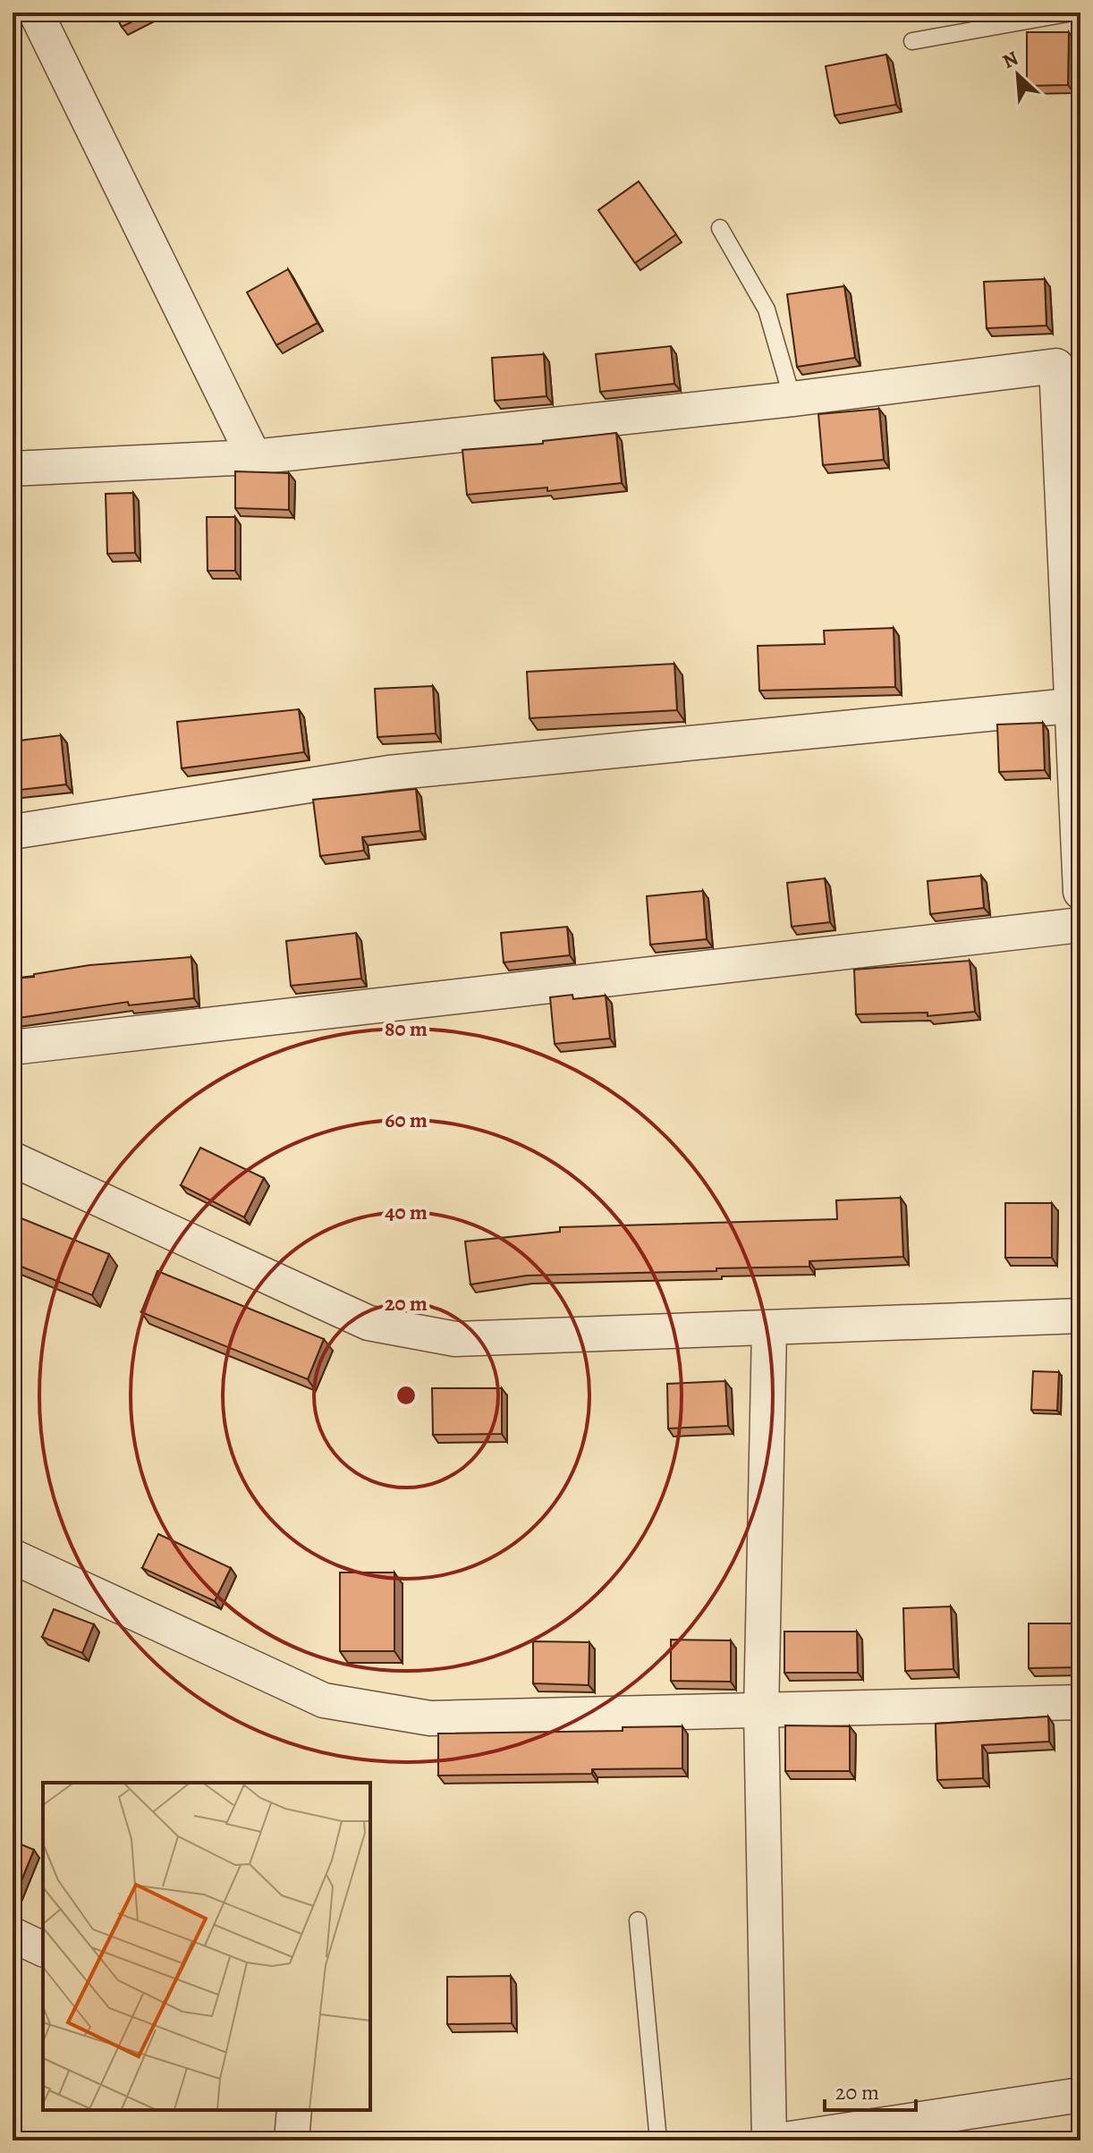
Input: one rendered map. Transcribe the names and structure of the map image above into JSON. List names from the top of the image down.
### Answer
{
  "scale_bar": "20 m",
  "north": "top left",
  "rings": [
    "80 m",
    "60 m",
    "40 m",
    "20 m"
  ]
}
